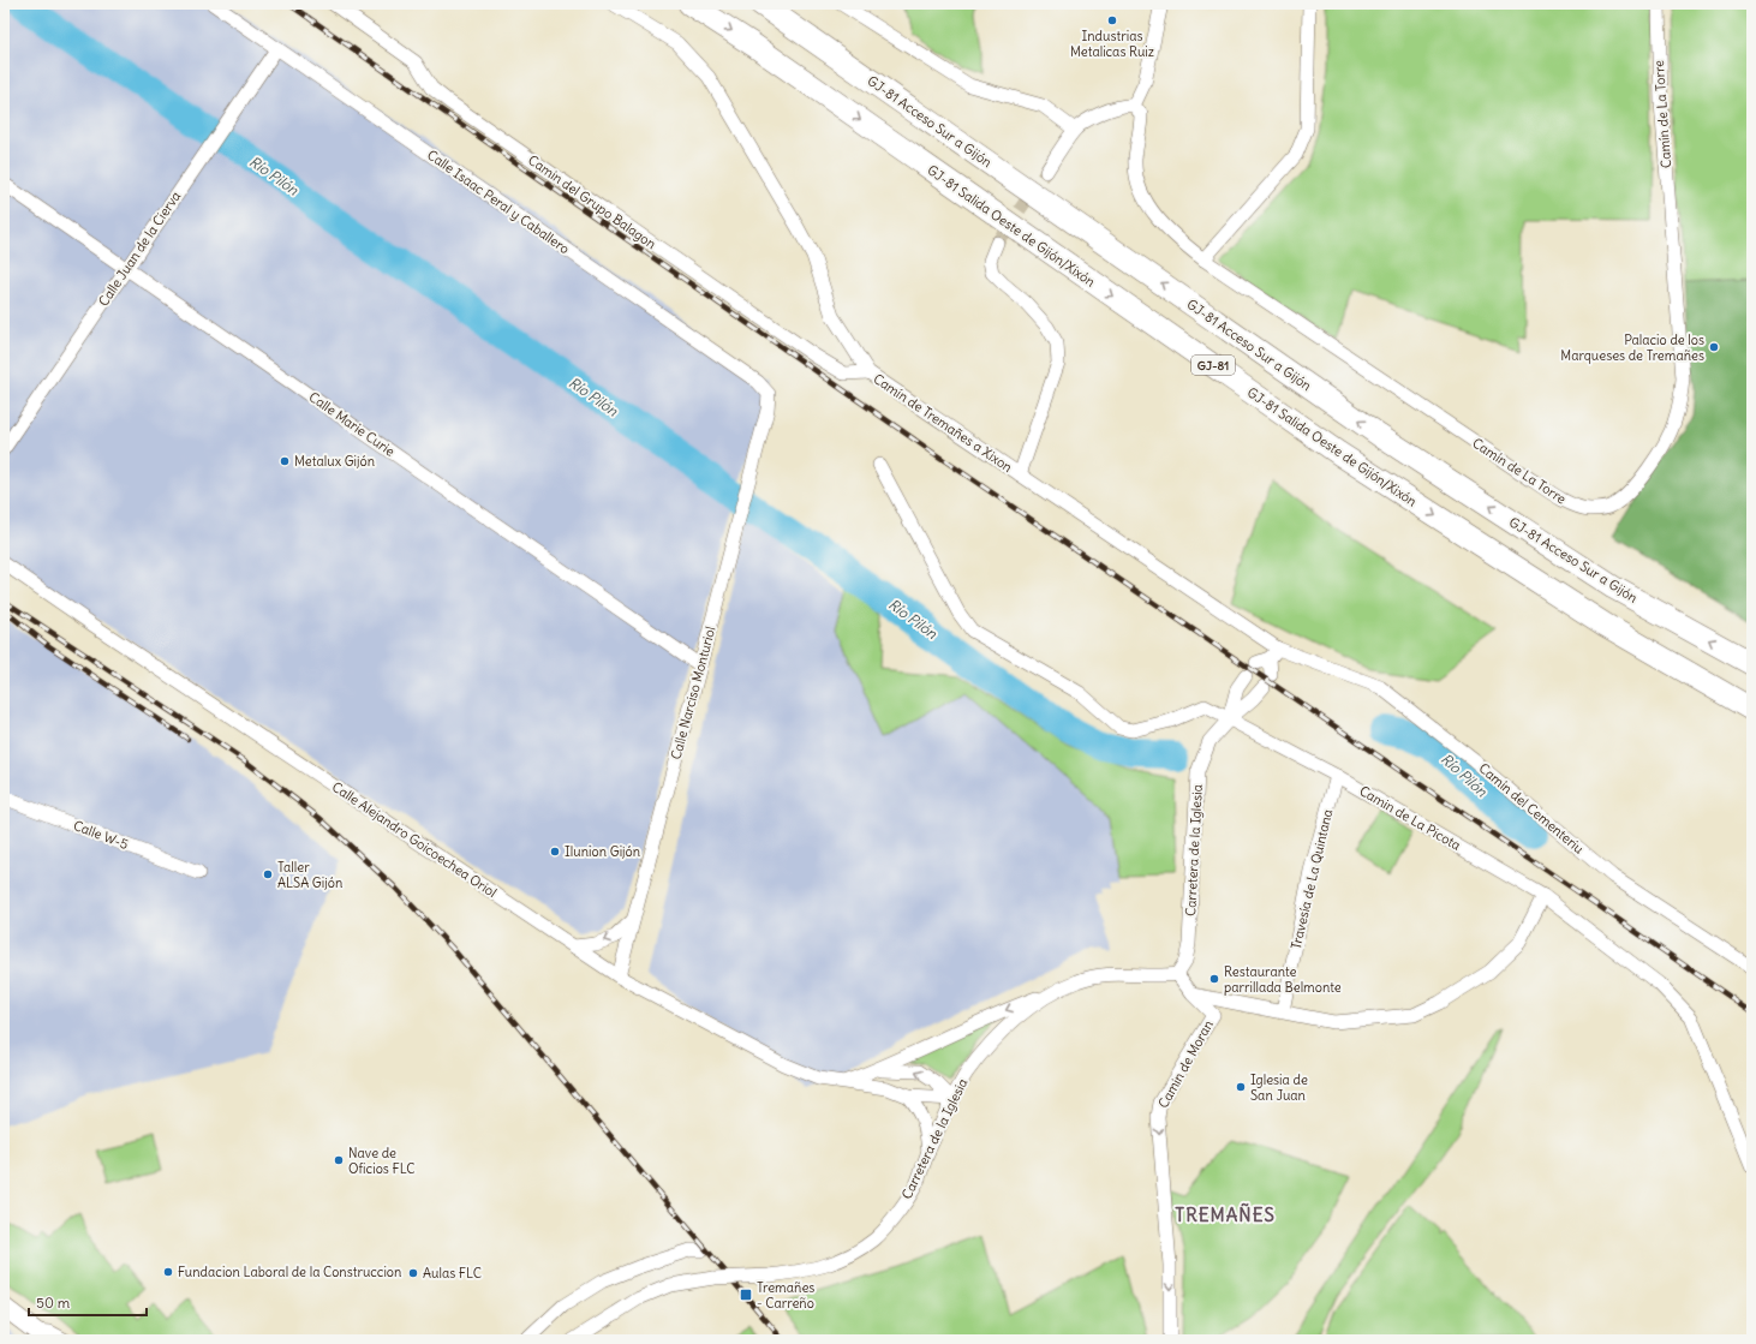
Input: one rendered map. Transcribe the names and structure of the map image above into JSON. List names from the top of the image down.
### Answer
{
  "streets": {
    "highway": ["GJ-81 Acceso Sur a Gijón", "GJ-81 Salida Oeste de Gijón/Xixón", "GJ-81"],
    "street": [
      "Camín de La Torre",
      "Calle Isaac Peral y Caballero",
      "Camin del Grupo Balagon",
      "Calle Juan de la Cierva",
      "Camín de Tremañes a Xixon",
      "Calle Marie Curie",
      "Calle Narciso Monturiol",
      "Camín del Cementeriu",
      "Camin de La Picota",
      "Calle W-5",
      "Calle Alejandro Goicoechea Oriol",
      "Carretera de la Iglesia",
      "Travesía de La Quintana",
      "Camin de Moran"
    ]
  },
  "crossings": [
    ["Calle Isaac Peral y Caballero", "Calle Juan de la Cierva"],
    ["Calle Isaac Peral y Caballero", "Calle Narciso Monturiol"],
    ["Camin del Grupo Balagon", "Camín de Tremañes a Xixon"],
    ["Calle Juan de la Cierva", "Calle Marie Curie"],
    ["Camín de Tremañes a Xixon", "Camín del Cementeriu"],
    ["Calle Marie Curie", "Calle Narciso Monturiol"],
    ["Calle Narciso Monturiol", "Calle Alejandro Goicoechea Oriol"],
    ["Camin de La Picota", "Carretera de la Iglesia"],
    ["Camin de La Picota", "Travesía de La Quintana"],
    ["Calle Alejandro Goicoechea Oriol", "Carretera de la Iglesia"],
    ["Carretera de la Iglesia", "Camin de Moran"]
  ],
  "one_way": ["GJ-81 Acceso Sur a Gijón", "GJ-81 Salida Oeste de Gijón/Xixón", "Camin de Moran"],
  "districts": ["TREMAÑES"],
  "water": ["Río Pilón"],
  "places": {
    "other": [
      "Industrias Metalicas Ruiz",
      "Palacio de los Marqueses de Tremañes",
      "Metalux Gijón",
      "Ilunion Gijón",
      "Taller ALSA Gijón",
      "Restaurante parrillada Belmonte",
      "Iglesia de San Juan",
      "Nave de Oficios FLC",
      "Fundacion Laboral de la Construccion",
      "Aulas FLC"
    ],
    "transit": ["Tremañes - Carreño"]
  },
  "scale_bar": "50 m"
}
